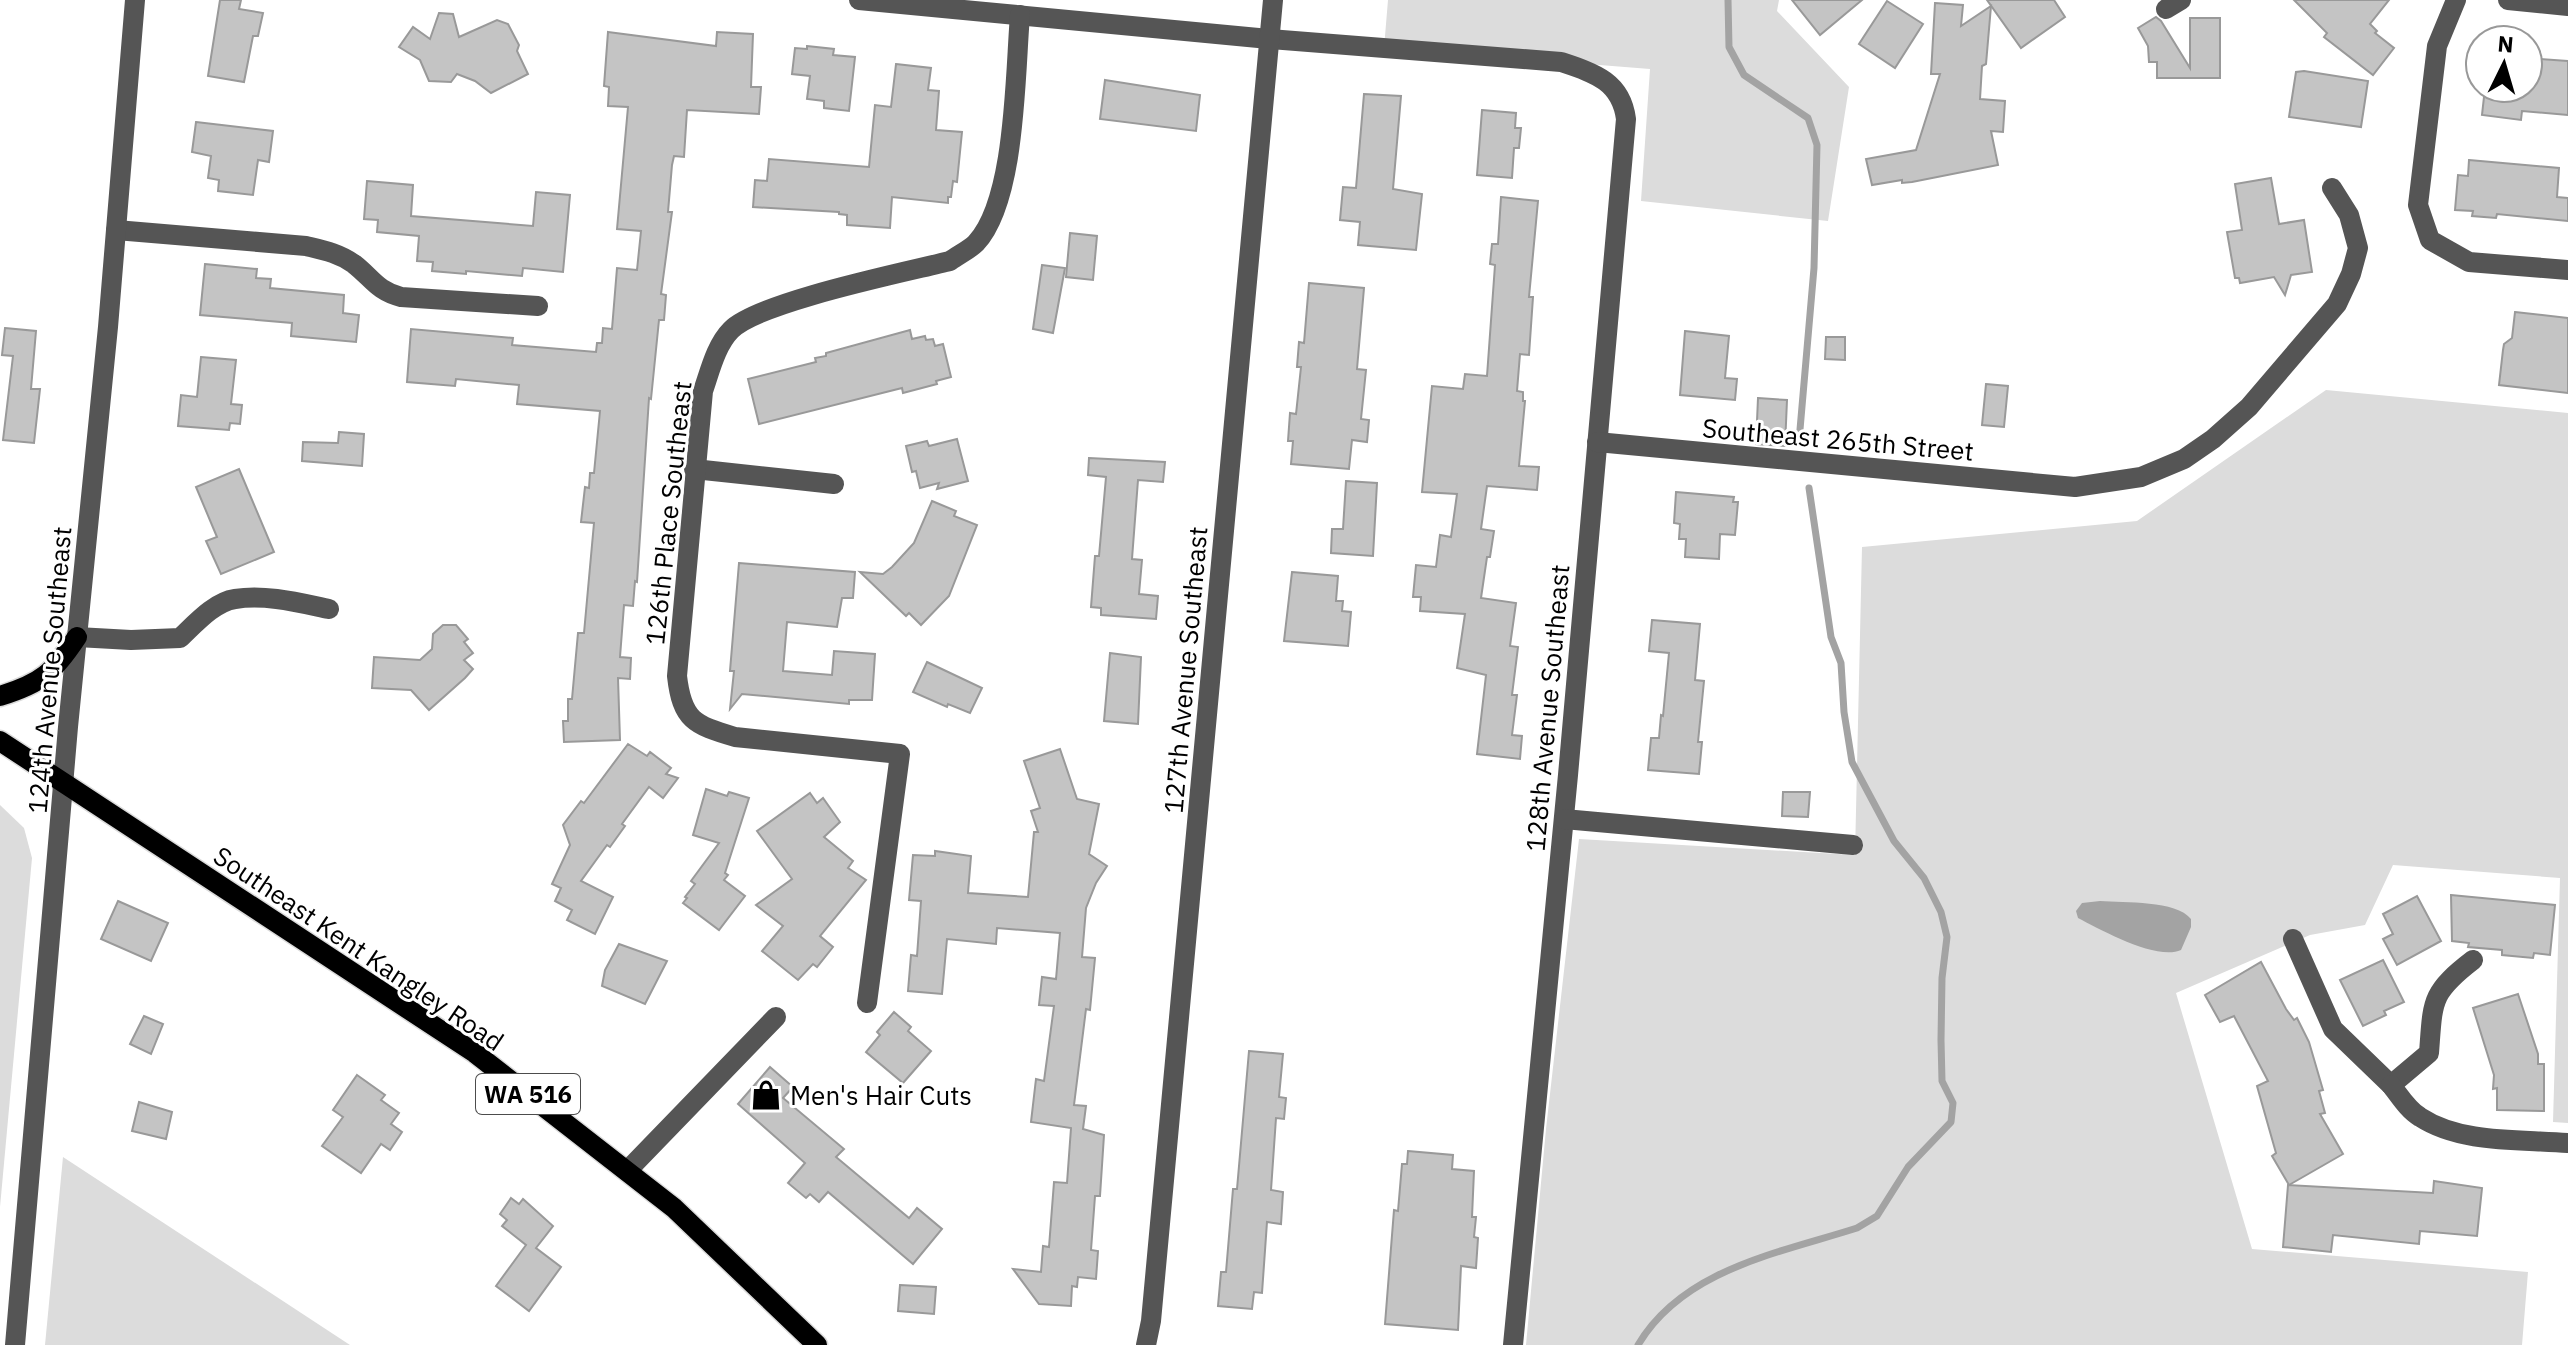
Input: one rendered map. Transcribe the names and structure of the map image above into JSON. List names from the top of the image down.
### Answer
{
  "streets": {
    "main road": ["Southeast Kent Kangley Road", "WA 516"],
    "street": [
      "Southeast 265th Street",
      "126th Place Southeast",
      "124th Avenue Southeast",
      "127th Avenue Southeast",
      "128th Avenue Southeast"
    ]
  },
  "crossings": [
    ["Southeast 265th Street", "128th Avenue Southeast"],
    ["124th Avenue Southeast", "Southeast Kent Kangley Road"],
    ["127th Avenue Southeast", "128th Avenue Southeast"]
  ],
  "places": {
    "shop": ["Men's Hair Cuts"]
  },
  "north": "top"
}
